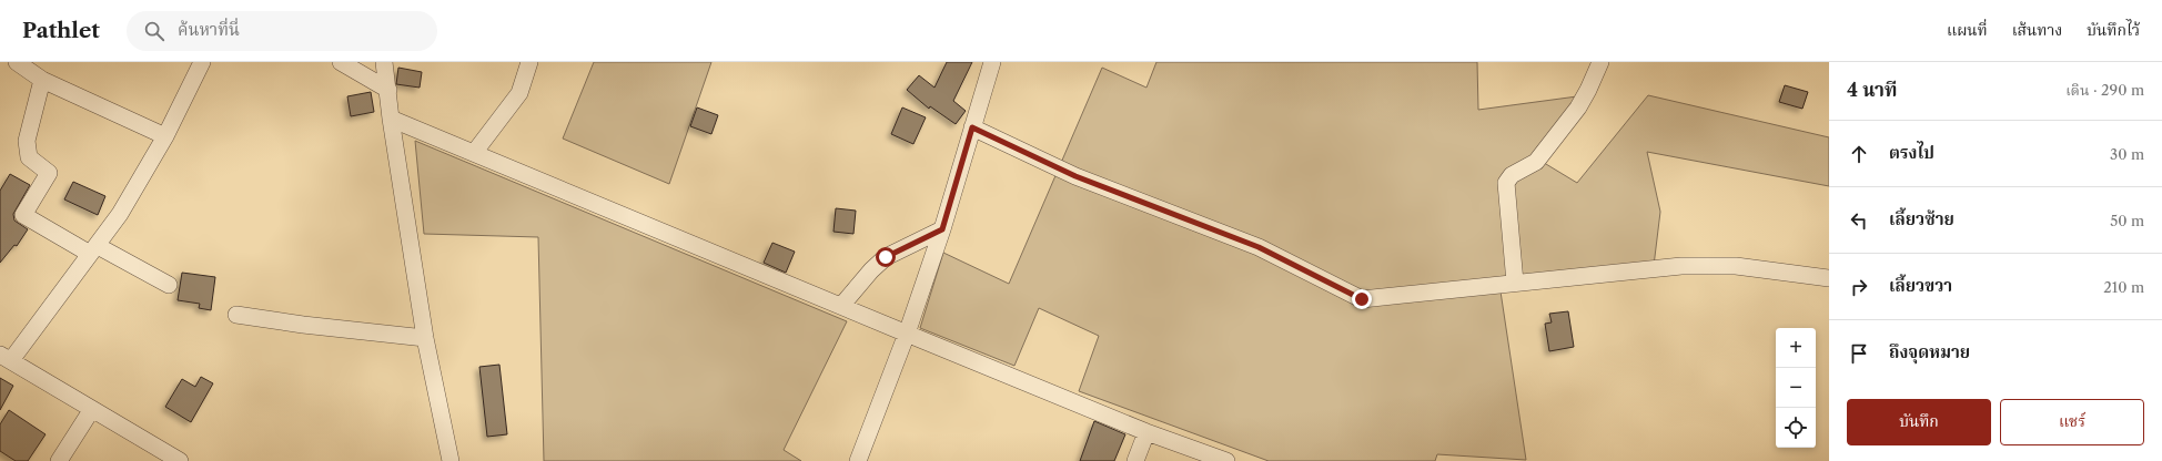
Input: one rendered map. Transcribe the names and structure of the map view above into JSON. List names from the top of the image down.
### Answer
{
  "page": {
    "header": "Pathlet",
    "search": "ค้นหาที่นี่",
    "nav": ["แผนที่", "เส้นทาง", "บันทึกไว้"],
    "heading": ["4 นาที", "เดิน · 290 m"],
    "list": [
      ["ตรงไป", "30 m"],
      ["เลี้ยวซ้าย", "50 m"],
      ["เลี้ยวขวา", "210 m"],
      "ถึงจุดหมาย"
    ],
    "map_buttons": ["+", "−"],
    "buttons": ["บันทึก", "แชร์"]
  }
}
